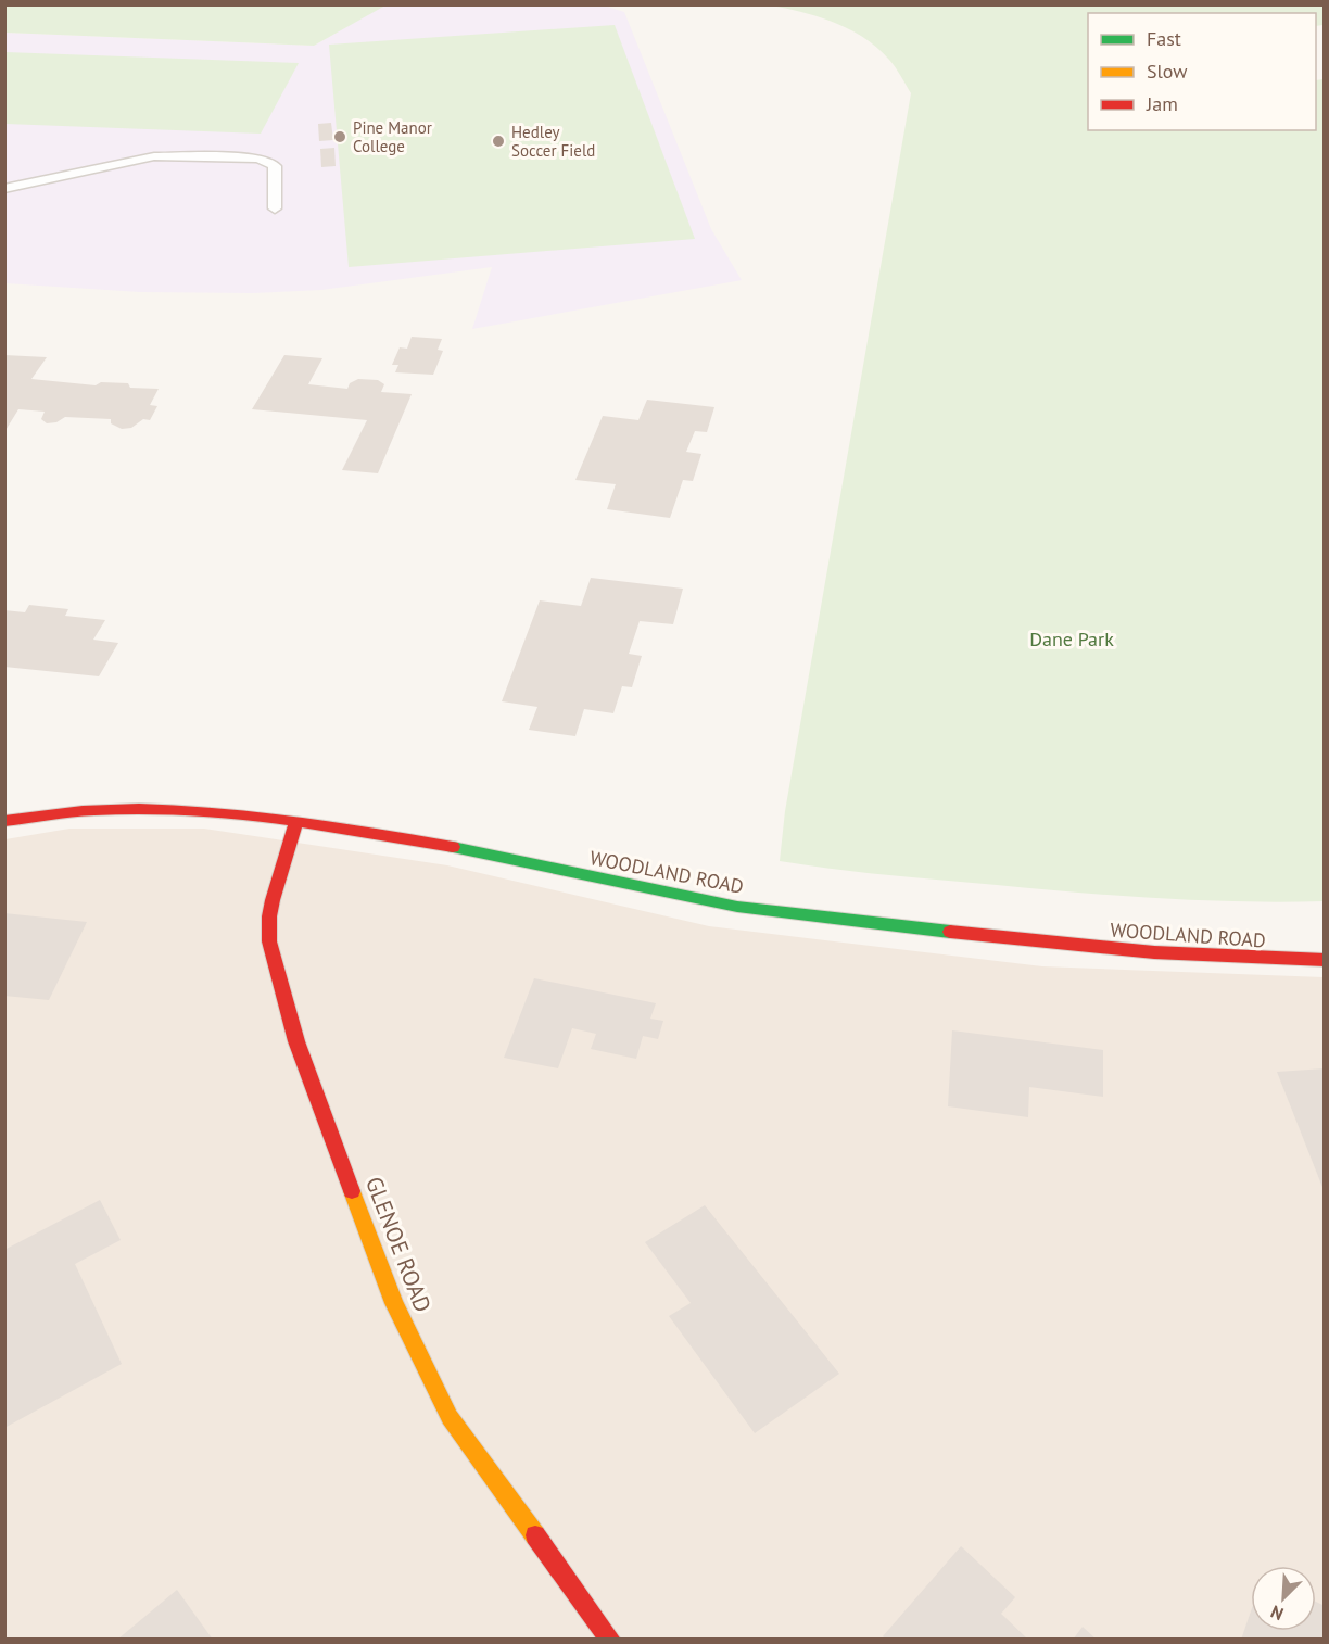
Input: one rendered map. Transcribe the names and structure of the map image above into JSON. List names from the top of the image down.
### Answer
{
  "streets": {
    "street": ["WOODLAND ROAD", "GLENOE ROAD"]
  },
  "crossings": [
    ["WOODLAND ROAD", "GLENOE ROAD"]
  ],
  "parks": ["Dane Park"],
  "places": ["Pine Manor College", "Hedley Soccer Field"],
  "legend": ["Fast", "Slow", "Jam"],
  "north": "bottom left"
}
